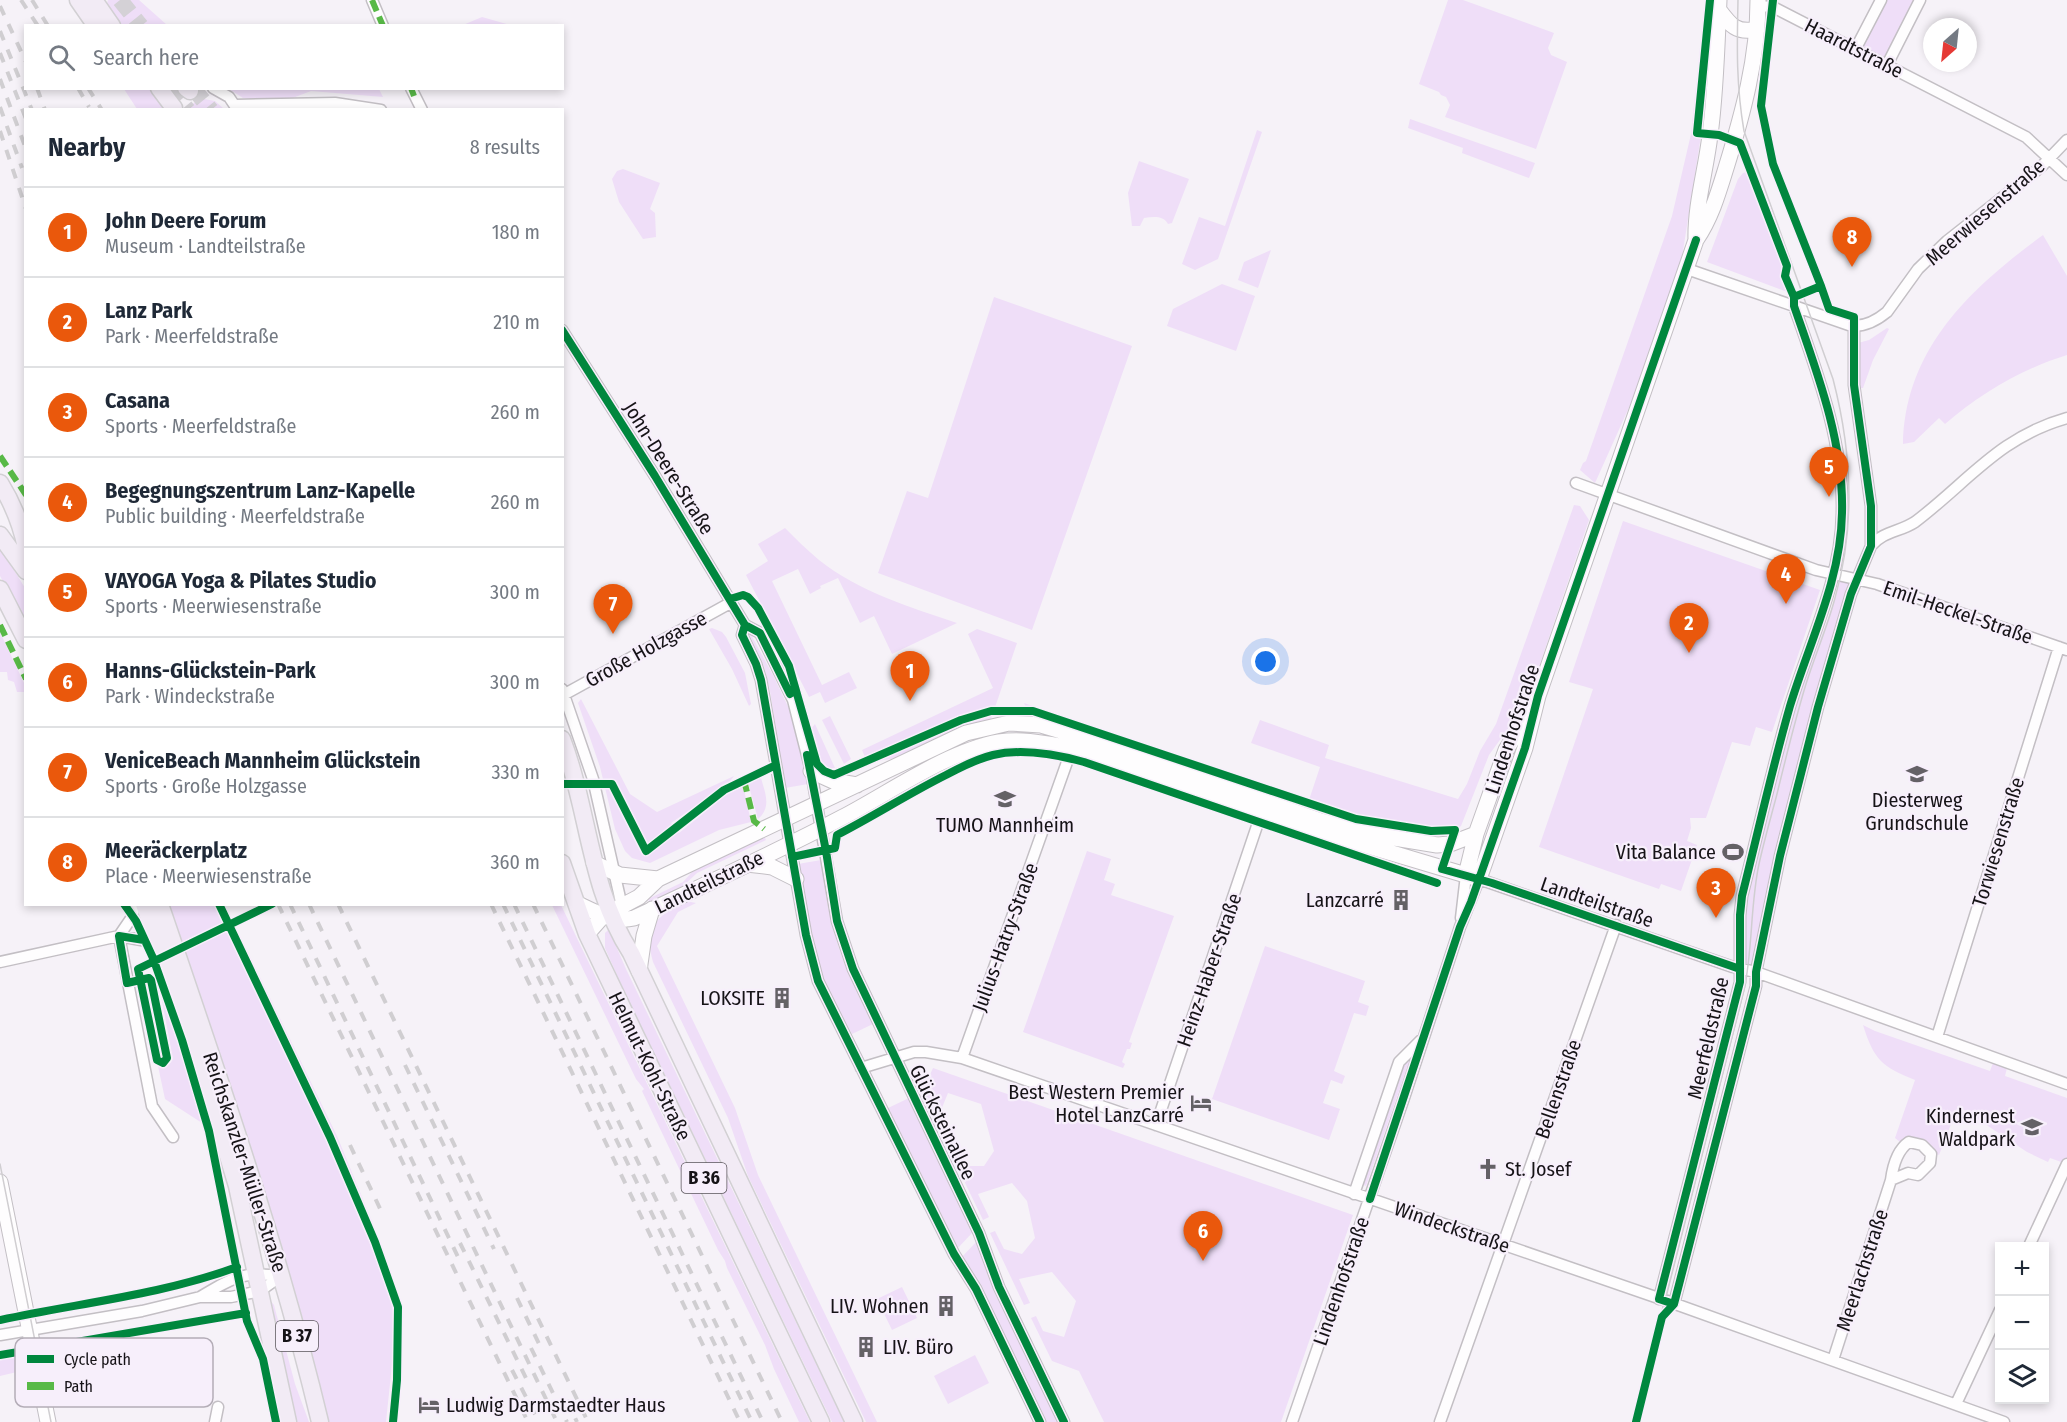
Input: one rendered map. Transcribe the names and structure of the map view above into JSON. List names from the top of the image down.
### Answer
{
  "streets": {
    "main road": [
      "Helmut-Kohl-Straße",
      "Reichskanzler-Müller-Straße",
      "B 36",
      "B 37"
    ],
    "street": [
      "Haardtstraße",
      "Meerwiesenstraße",
      "John-Deere-Straße",
      "Emil-Heckel-Straße",
      "Große Holzgasse",
      "Lindenhofstraße",
      "Torwiesenstraße",
      "Landteilstraße",
      "Julius-Hatry-Straße",
      "Heinz-Haber-Straße",
      "Meerfeldstraße",
      "Bellenstraße",
      "Glücksteinallee",
      "Windeckstraße",
      "Meerlachstraße"
    ]
  },
  "crossings": [
    ["Haardtstraße", "Meerwiesenstraße"],
    ["John-Deere-Straße", "Große Holzgasse"],
    ["John-Deere-Straße", "Landteilstraße"],
    ["John-Deere-Straße", "Glücksteinallee"],
    ["Emil-Heckel-Straße", "Lindenhofstraße"],
    ["Emil-Heckel-Straße", "Torwiesenstraße"],
    ["Emil-Heckel-Straße", "Meerfeldstraße"],
    ["Lindenhofstraße", "Landteilstraße"],
    ["Lindenhofstraße", "Windeckstraße"],
    ["Torwiesenstraße", "Landteilstraße"],
    ["Landteilstraße", "Julius-Hatry-Straße"],
    ["Landteilstraße", "Heinz-Haber-Straße"],
    ["Landteilstraße", "Meerfeldstraße"],
    ["Landteilstraße", "Helmut-Kohl-Straße"],
    ["Landteilstraße", "Bellenstraße"],
    ["Landteilstraße", "Glücksteinallee"],
    ["Landteilstraße", "B 36"],
    ["Julius-Hatry-Straße", "Windeckstraße"],
    ["Heinz-Haber-Straße", "Windeckstraße"],
    ["Meerfeldstraße", "Windeckstraße"],
    ["Helmut-Kohl-Straße", "B 36"],
    ["Bellenstraße", "Windeckstraße"],
    ["Glücksteinallee", "Windeckstraße"],
    ["Windeckstraße", "Meerlachstraße"]
  ],
  "places": {
    "school or university": ["Diesterweg Grundschule", "TUMO Mannheim", "Kindernest Waldpark"],
    "sports": ["Vita Balance"],
    "building": [
      "Lanzcarré",
      "LOKSITE",
      "LIV. Wohnen",
      "LIV. Büro"
    ],
    "hotel": ["Best Western Premier Hotel LanzCarré", "Ludwig Darmstaedter Haus"],
    "church": ["St. Josef"]
  },
  "legend": ["Cycle path", "Path"],
  "north": "bottom left",
  "page": {
    "search": "Search here",
    "heading": ["Nearby", "8 results"],
    "list": [
      {
        "mark": "1",
        "name": "John Deere Forum",
        "note": "Museum · Landteilstraße",
        "value": "180 m"
      },
      {
        "mark": "2",
        "name": "Lanz Park",
        "note": "Park · Meerfeldstraße",
        "value": "210 m"
      },
      {
        "mark": "3",
        "name": "Casana",
        "note": "Sports · Meerfeldstraße",
        "value": "260 m"
      },
      {
        "mark": "4",
        "name": "Begegnungszentrum Lanz-Kapelle",
        "note": "Public building · Meerfeldstraße",
        "value": "260 m"
      },
      {
        "mark": "5",
        "name": "VAYOGA Yoga & Pilates Studio",
        "note": "Sports · Meerwiesenstraße",
        "value": "300 m"
      },
      {
        "mark": "6",
        "name": "Hanns-Glückstein-Park",
        "note": "Park · Windeckstraße",
        "value": "300 m"
      },
      {
        "mark": "7",
        "name": "VeniceBeach Mannheim Glückstein",
        "note": "Sports · Große Holzgasse",
        "value": "330 m"
      },
      {
        "mark": "8",
        "name": "Meeräckerplatz",
        "note": "Place · Meerwiesenstraße",
        "value": "360 m"
      }
    ],
    "pins": [
      "8",
      "5",
      "4",
      "7",
      "2",
      "1",
      "3",
      "6"
    ],
    "map_buttons": ["+", "−"]
  }
}
